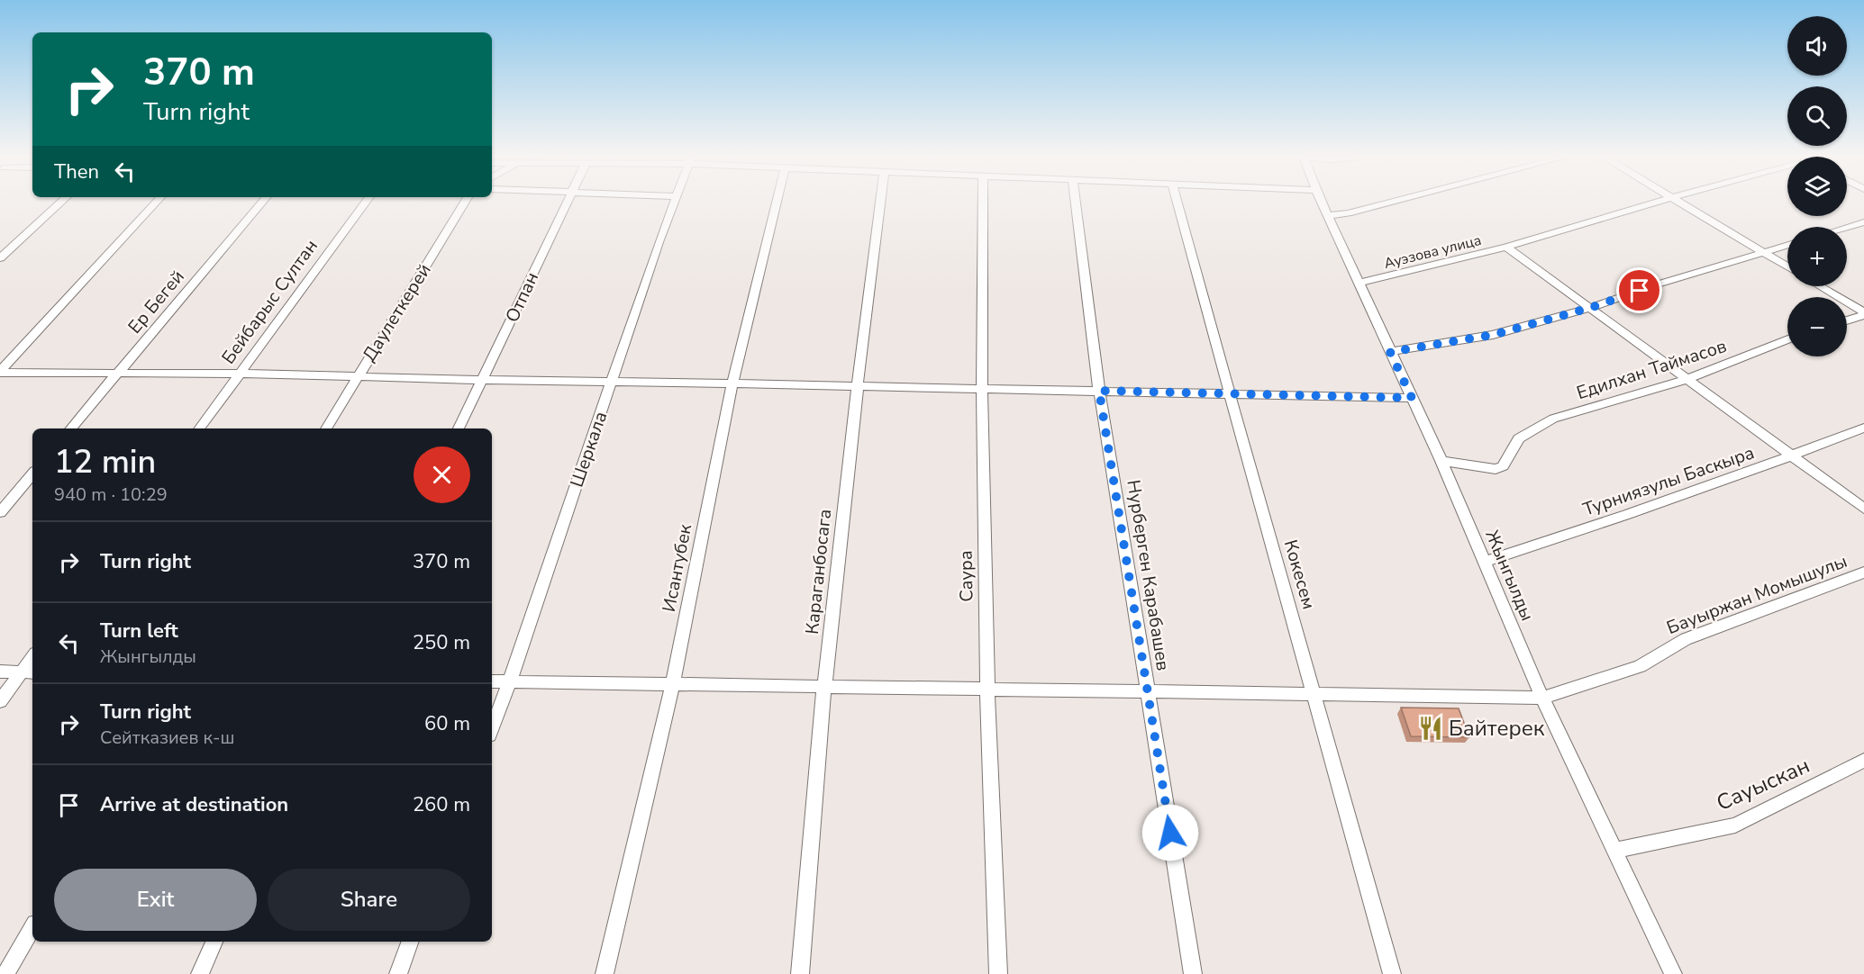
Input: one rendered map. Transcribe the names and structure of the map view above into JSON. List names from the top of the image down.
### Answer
{
  "streets": {
    "street": [
      "Ауэзова улица",
      "Отпан",
      "Ер Бегей",
      "Бейбарыс Султан",
      "Даулеткерей",
      "Едилхан Таймасов",
      "Шеркала",
      "Турниязулы Баскыра",
      "Исантубек",
      "Караганбосага",
      "Кокесем",
      "Нурберген Карабашев",
      "Жынгылды",
      "Саура",
      "Бауыржан Момышулы",
      "Сауыскан"
    ]
  },
  "crossings": [
    ["Ауэзова улица", "Жынгылды"],
    ["Едилхан Таймасов", "Жынгылды"],
    ["Шеркала", "Бауыржан Момышулы"],
    ["Турниязулы Баскыра", "Жынгылды"],
    ["Исантубек", "Бауыржан Момышулы"],
    ["Караганбосага", "Бауыржан Момышулы"],
    ["Кокесем", "Бауыржан Момышулы"],
    ["Нурберген Карабашев", "Бауыржан Момышулы"],
    ["Жынгылды", "Бауыржан Момышулы"],
    ["Жынгылды", "Сауыскан"],
    ["Саура", "Бауыржан Момышулы"]
  ],
  "places": {
    "restaurant": ["Байтерек"]
  },
  "page": {
    "map_buttons": ["+", "−"],
    "turn": ["370 m", "Turn right"],
    "then": "Then",
    "heading": ["12 min", "940 m · 10:29"],
    "list": [
      {
        "name": "Turn right",
        "value": "370 m"
      },
      {
        "name": "Turn left",
        "note": "Жынгылды",
        "value": "250 m"
      },
      {
        "name": "Turn right",
        "note": "Сейтказиев к-ш",
        "value": "60 m"
      },
      {
        "name": "Arrive at destination",
        "value": "260 m"
      }
    ],
    "buttons": ["Exit", "Share"]
  }
}
